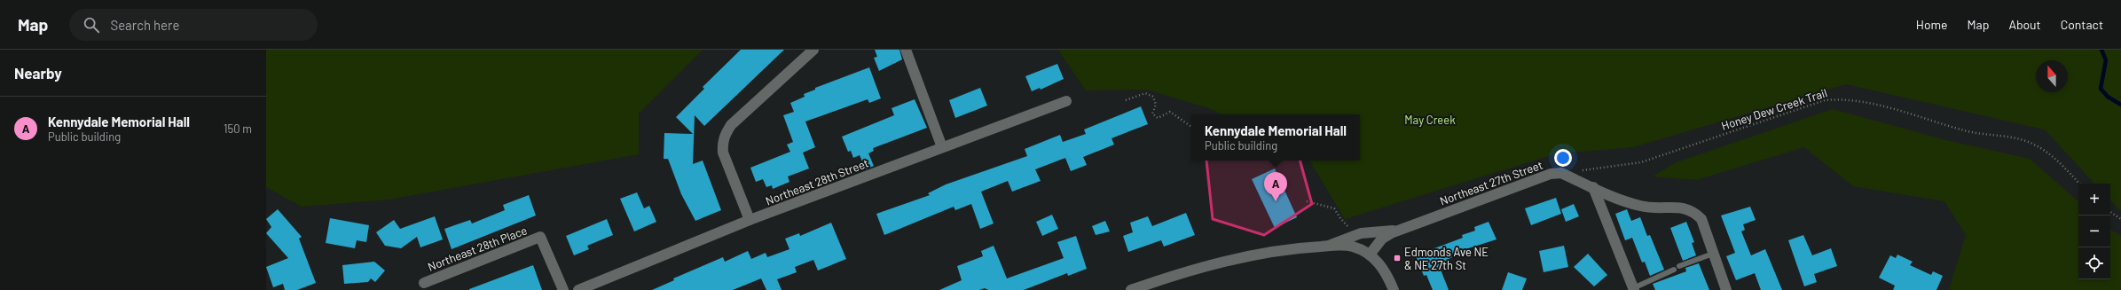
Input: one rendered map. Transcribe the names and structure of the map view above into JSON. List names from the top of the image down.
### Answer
{
  "streets": {
    "street": ["Northeast 28th Street", "Northeast 27th Street", "Northeast 28th Place"],
    "path": ["Honey Dew Creek Trail"]
  },
  "parks": ["May Creek"],
  "places": {
    "transit": ["Edmonds Ave NE & NE 27th St"]
  },
  "north": "top",
  "page": {
    "header": "Map",
    "search": "Search here",
    "nav": [
      "Home",
      "Map",
      "About",
      "Contact"
    ],
    "heading": "Nearby",
    "list": [
      {
        "mark": "A",
        "name": "Kennydale Memorial Hall",
        "note": "Public building",
        "value": "150 m"
      }
    ],
    "popup": ["Kennydale Memorial Hall", "Public building"],
    "pins": "A",
    "map_buttons": ["+", "−"]
  }
}
